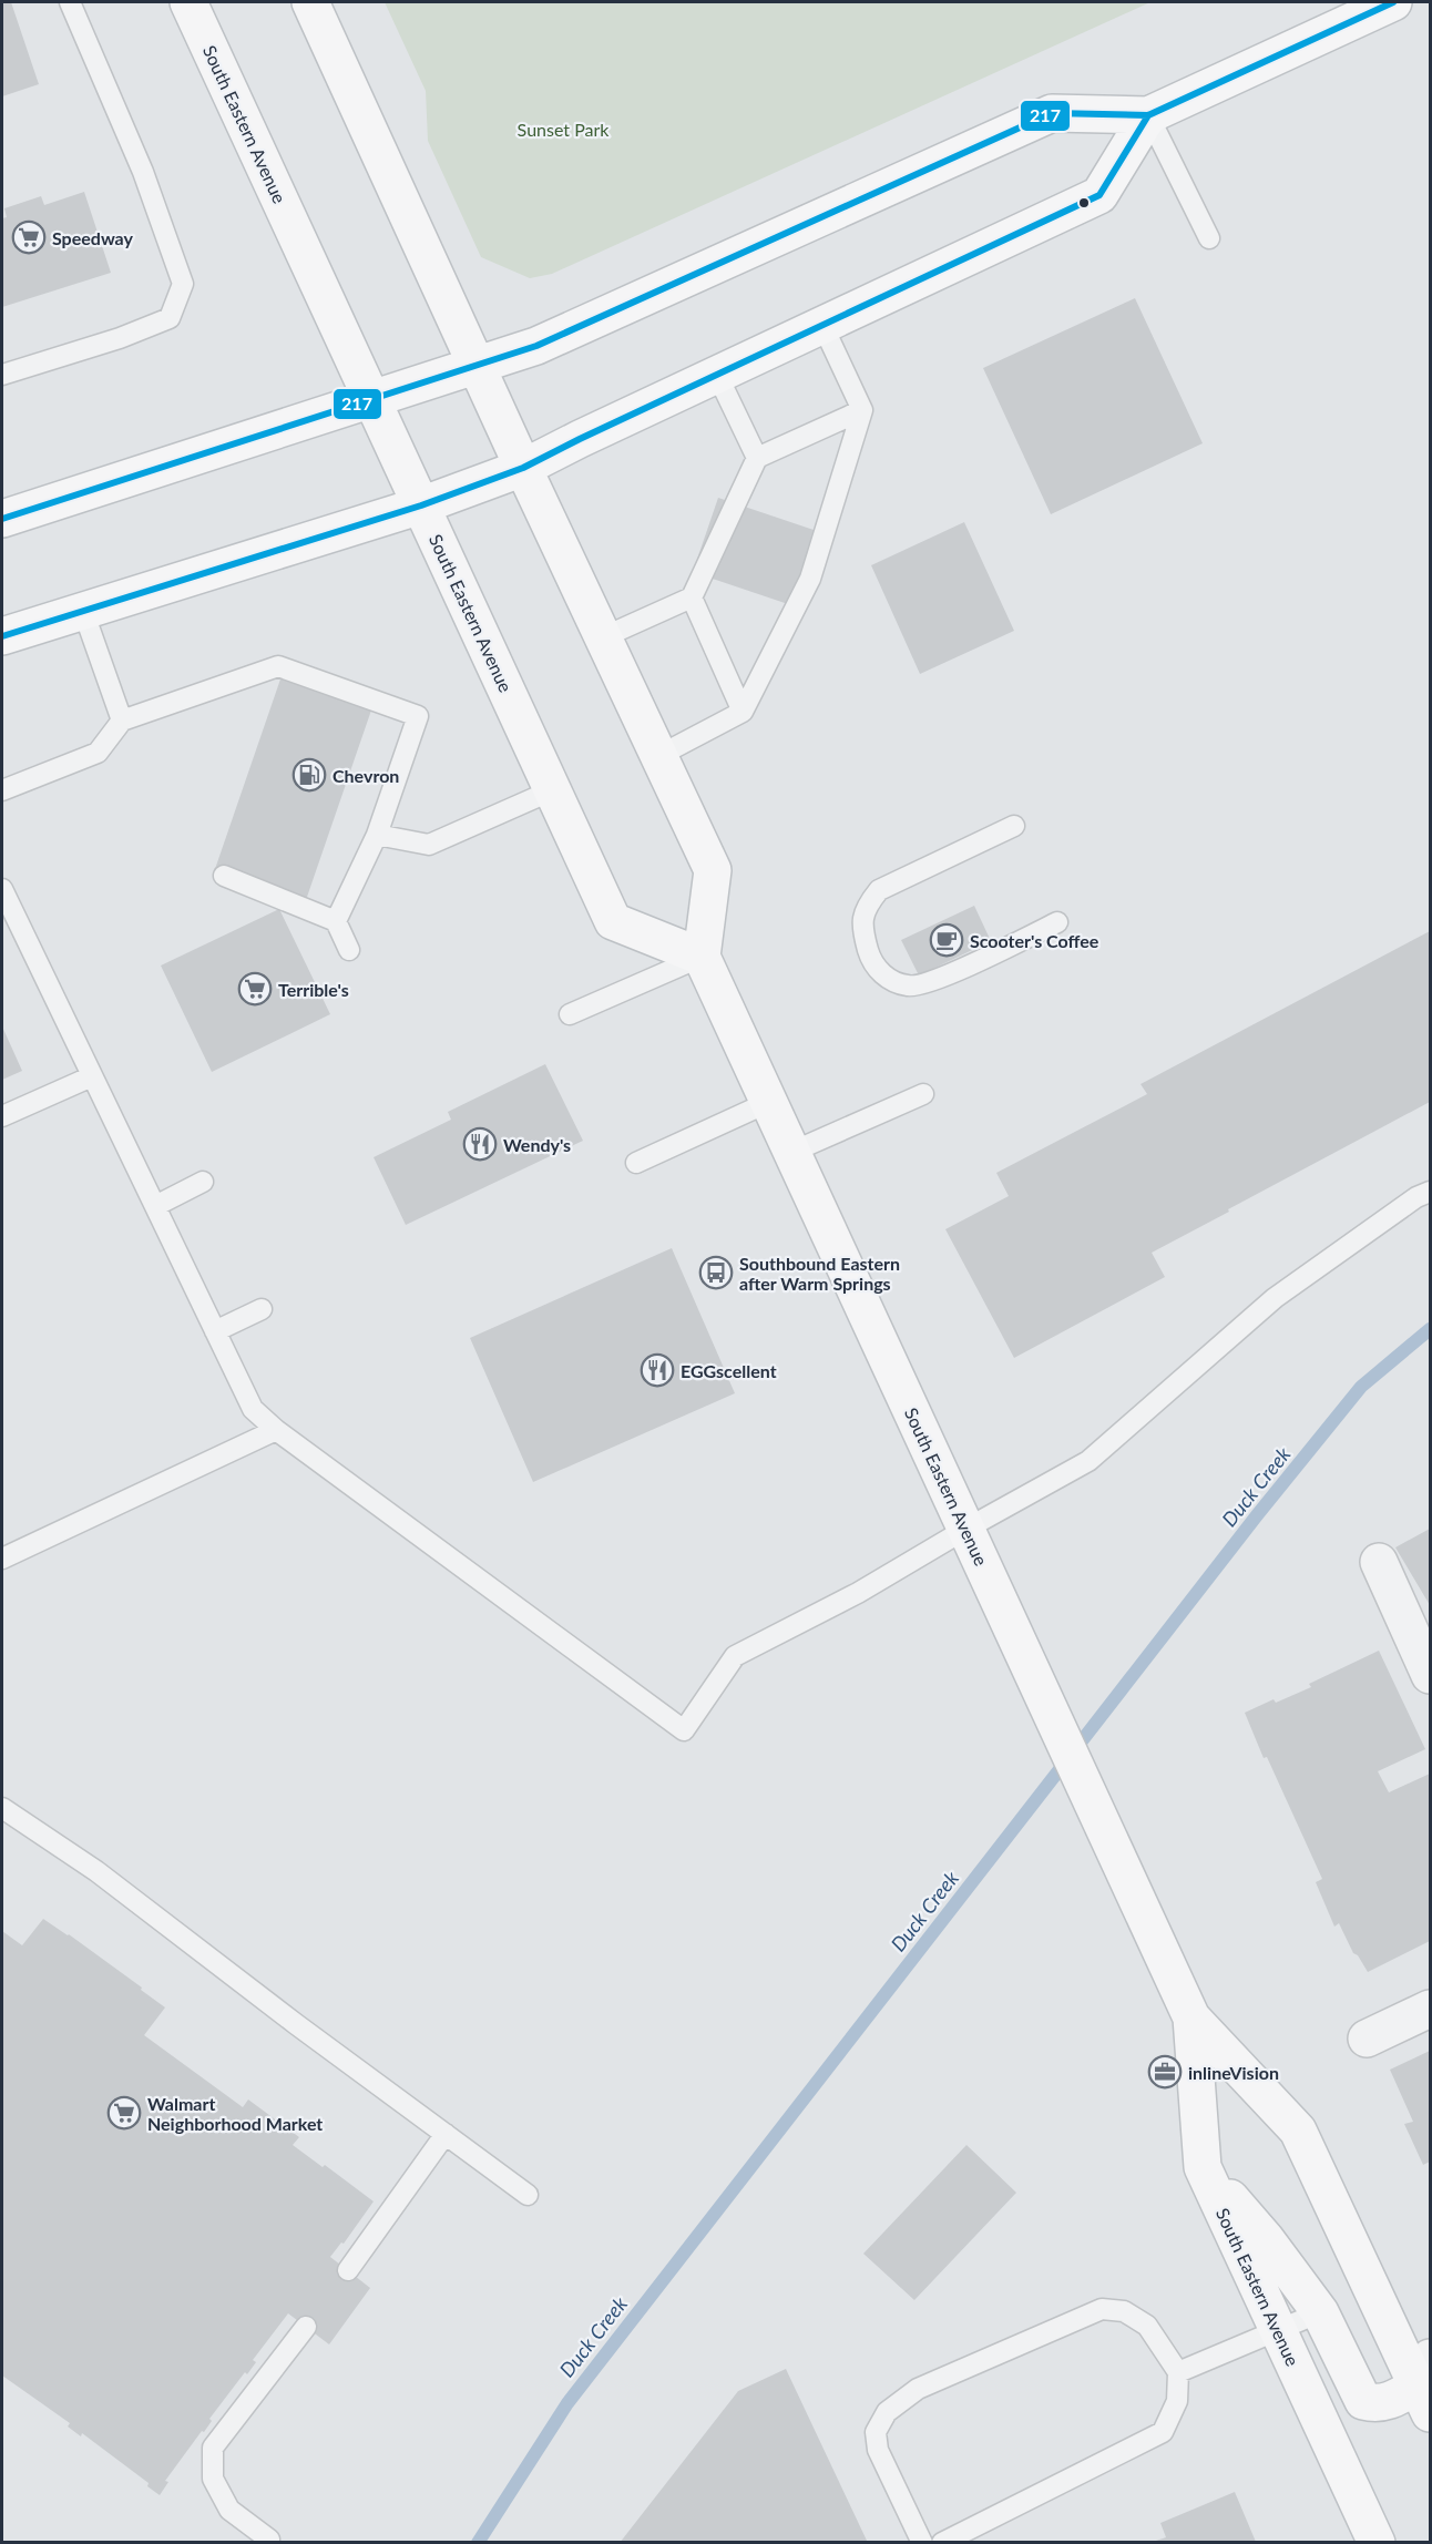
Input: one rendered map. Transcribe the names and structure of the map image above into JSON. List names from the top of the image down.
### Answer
{
  "streets": {
    "main road": ["South Eastern Avenue"]
  },
  "water": ["Duck Creek"],
  "parks": ["Sunset Park"],
  "places": {
    "supermarket": ["Speedway", "Terrible's", "Walmart Neighborhood Market"],
    "fuel station": ["Chevron"],
    "cafe": ["Scooter's Coffee"],
    "restaurant": ["Wendy's", "EGGscellent"],
    "bus stop": ["Southbound Eastern after Warm Springs"],
    "office": ["inlineVision"]
  },
  "lines": ["transit line 217"]
}
